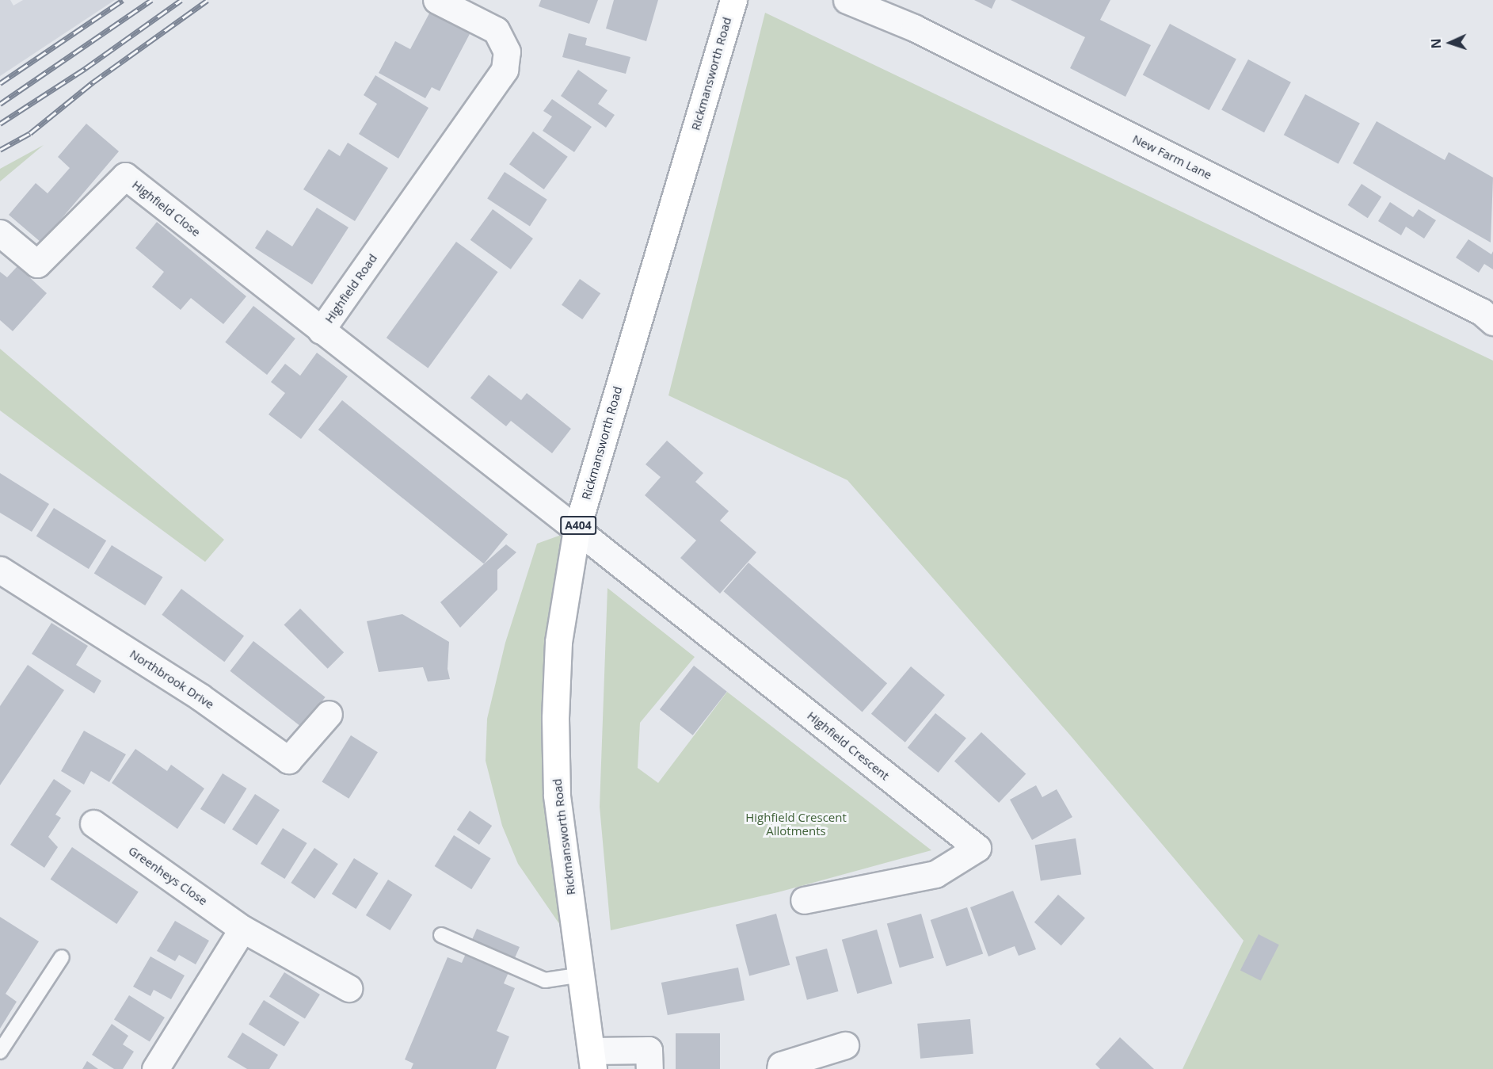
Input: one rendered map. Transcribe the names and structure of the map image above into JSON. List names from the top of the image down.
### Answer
{
  "streets": {
    "main road": ["Rickmansworth Road", "A404"],
    "street": [
      "New Farm Lane",
      "Highfield Close",
      "Highfield Road",
      "Northbrook Drive",
      "Highfield Crescent",
      "Greenheys Close"
    ]
  },
  "crossings": [
    ["Rickmansworth Road", "Highfield Road"],
    ["Rickmansworth Road", "Highfield Crescent"],
    ["Highfield Close", "Highfield Road"],
    ["Highfield Road", "Highfield Crescent"]
  ],
  "parks": ["Highfield Crescent Allotments"],
  "north": "left"
}
